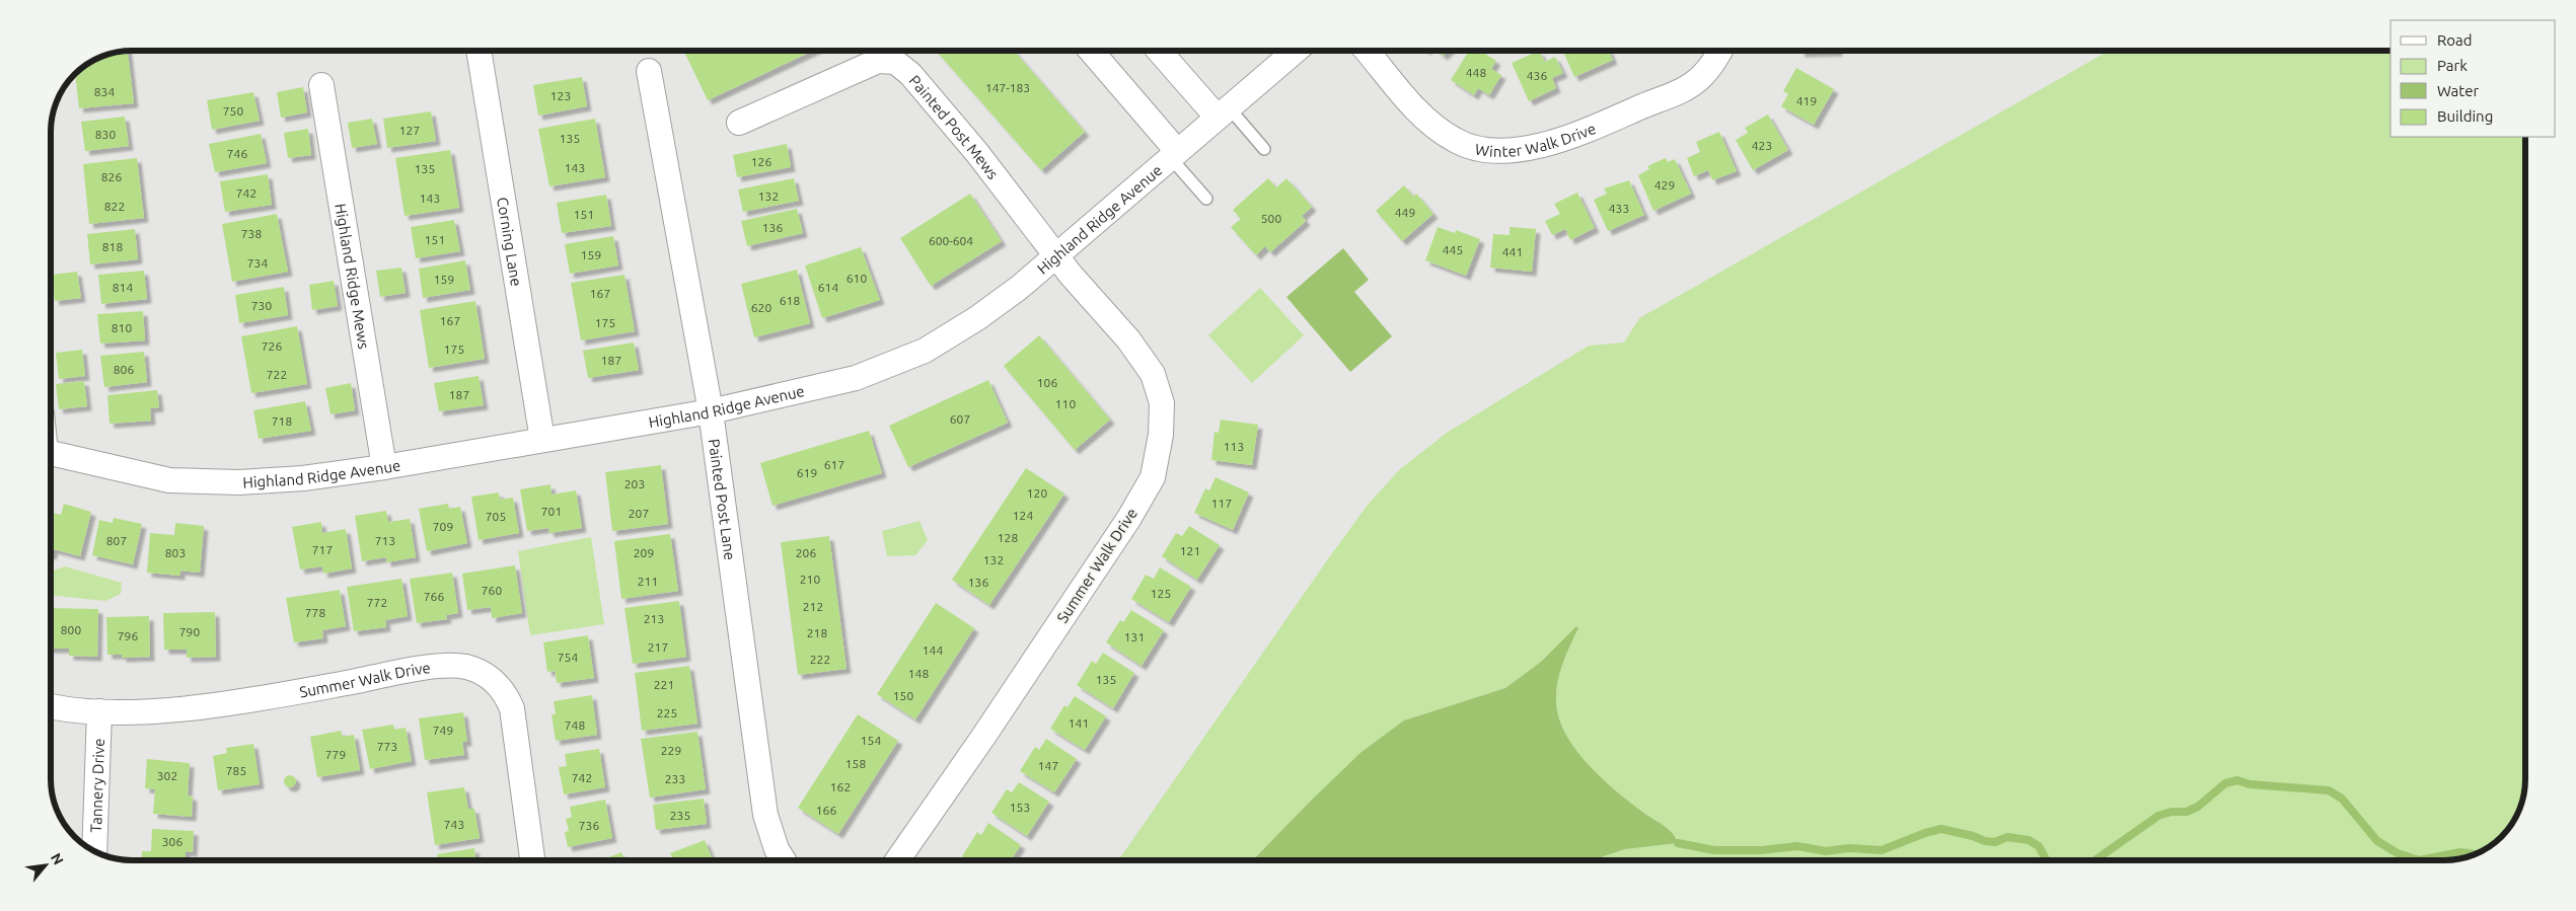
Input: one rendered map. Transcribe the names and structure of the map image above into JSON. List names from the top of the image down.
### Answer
{
  "streets": {
    "street": [
      "Painted Post Mews",
      "Winter Walk Drive",
      "Highland Ridge Avenue",
      "Corning Lane",
      "Highland Ridge Mews",
      "Painted Post Lane",
      "Summer Walk Drive",
      "Tannery Drive"
    ]
  },
  "crossings": [
    ["Painted Post Mews", "Highland Ridge Avenue"],
    ["Painted Post Mews", "Summer Walk Drive"],
    ["Highland Ridge Avenue", "Corning Lane"],
    ["Highland Ridge Avenue", "Highland Ridge Mews"],
    ["Highland Ridge Avenue", "Painted Post Lane"],
    ["Highland Ridge Avenue", "Summer Walk Drive"],
    ["Summer Walk Drive", "Tannery Drive"]
  ],
  "house_numbers": [
    "448",
    "436",
    "147-183",
    "834",
    "123",
    "419",
    "750",
    "127",
    "830",
    "135",
    "423",
    "746",
    "126",
    "143",
    "135",
    "826",
    "429",
    "742",
    "132",
    "143",
    "822",
    "433",
    "449",
    "151",
    "500",
    "136",
    "738",
    "151",
    "600-604",
    "818",
    "445",
    "441",
    "159",
    "734",
    "610",
    "159",
    "814",
    "614",
    "167",
    "618",
    "730",
    "620",
    "167",
    "175",
    "810",
    "726",
    "175",
    "187",
    "806",
    "722",
    "106",
    "187",
    "110",
    "607",
    "718",
    "113",
    "617",
    "619",
    "203",
    "120",
    "117",
    "701",
    "207",
    "124",
    "705",
    "709",
    "128",
    "807",
    "713",
    "717",
    "121",
    "803",
    "209",
    "206",
    "132",
    "210",
    "211",
    "136",
    "760",
    "125",
    "766",
    "772",
    "212",
    "778",
    "213",
    "800",
    "790",
    "218",
    "796",
    "131",
    "217",
    "144",
    "754",
    "222",
    "148",
    "135",
    "221",
    "150",
    "225",
    "141",
    "748",
    "749",
    "154",
    "773",
    "229",
    "779",
    "158",
    "147",
    "785",
    "302",
    "742",
    "233",
    "162",
    "153",
    "166",
    "235",
    "743",
    "736",
    "306"
  ],
  "legend": [
    "Road",
    "Park",
    "Water",
    "Building"
  ],
  "north": "top right"
}
